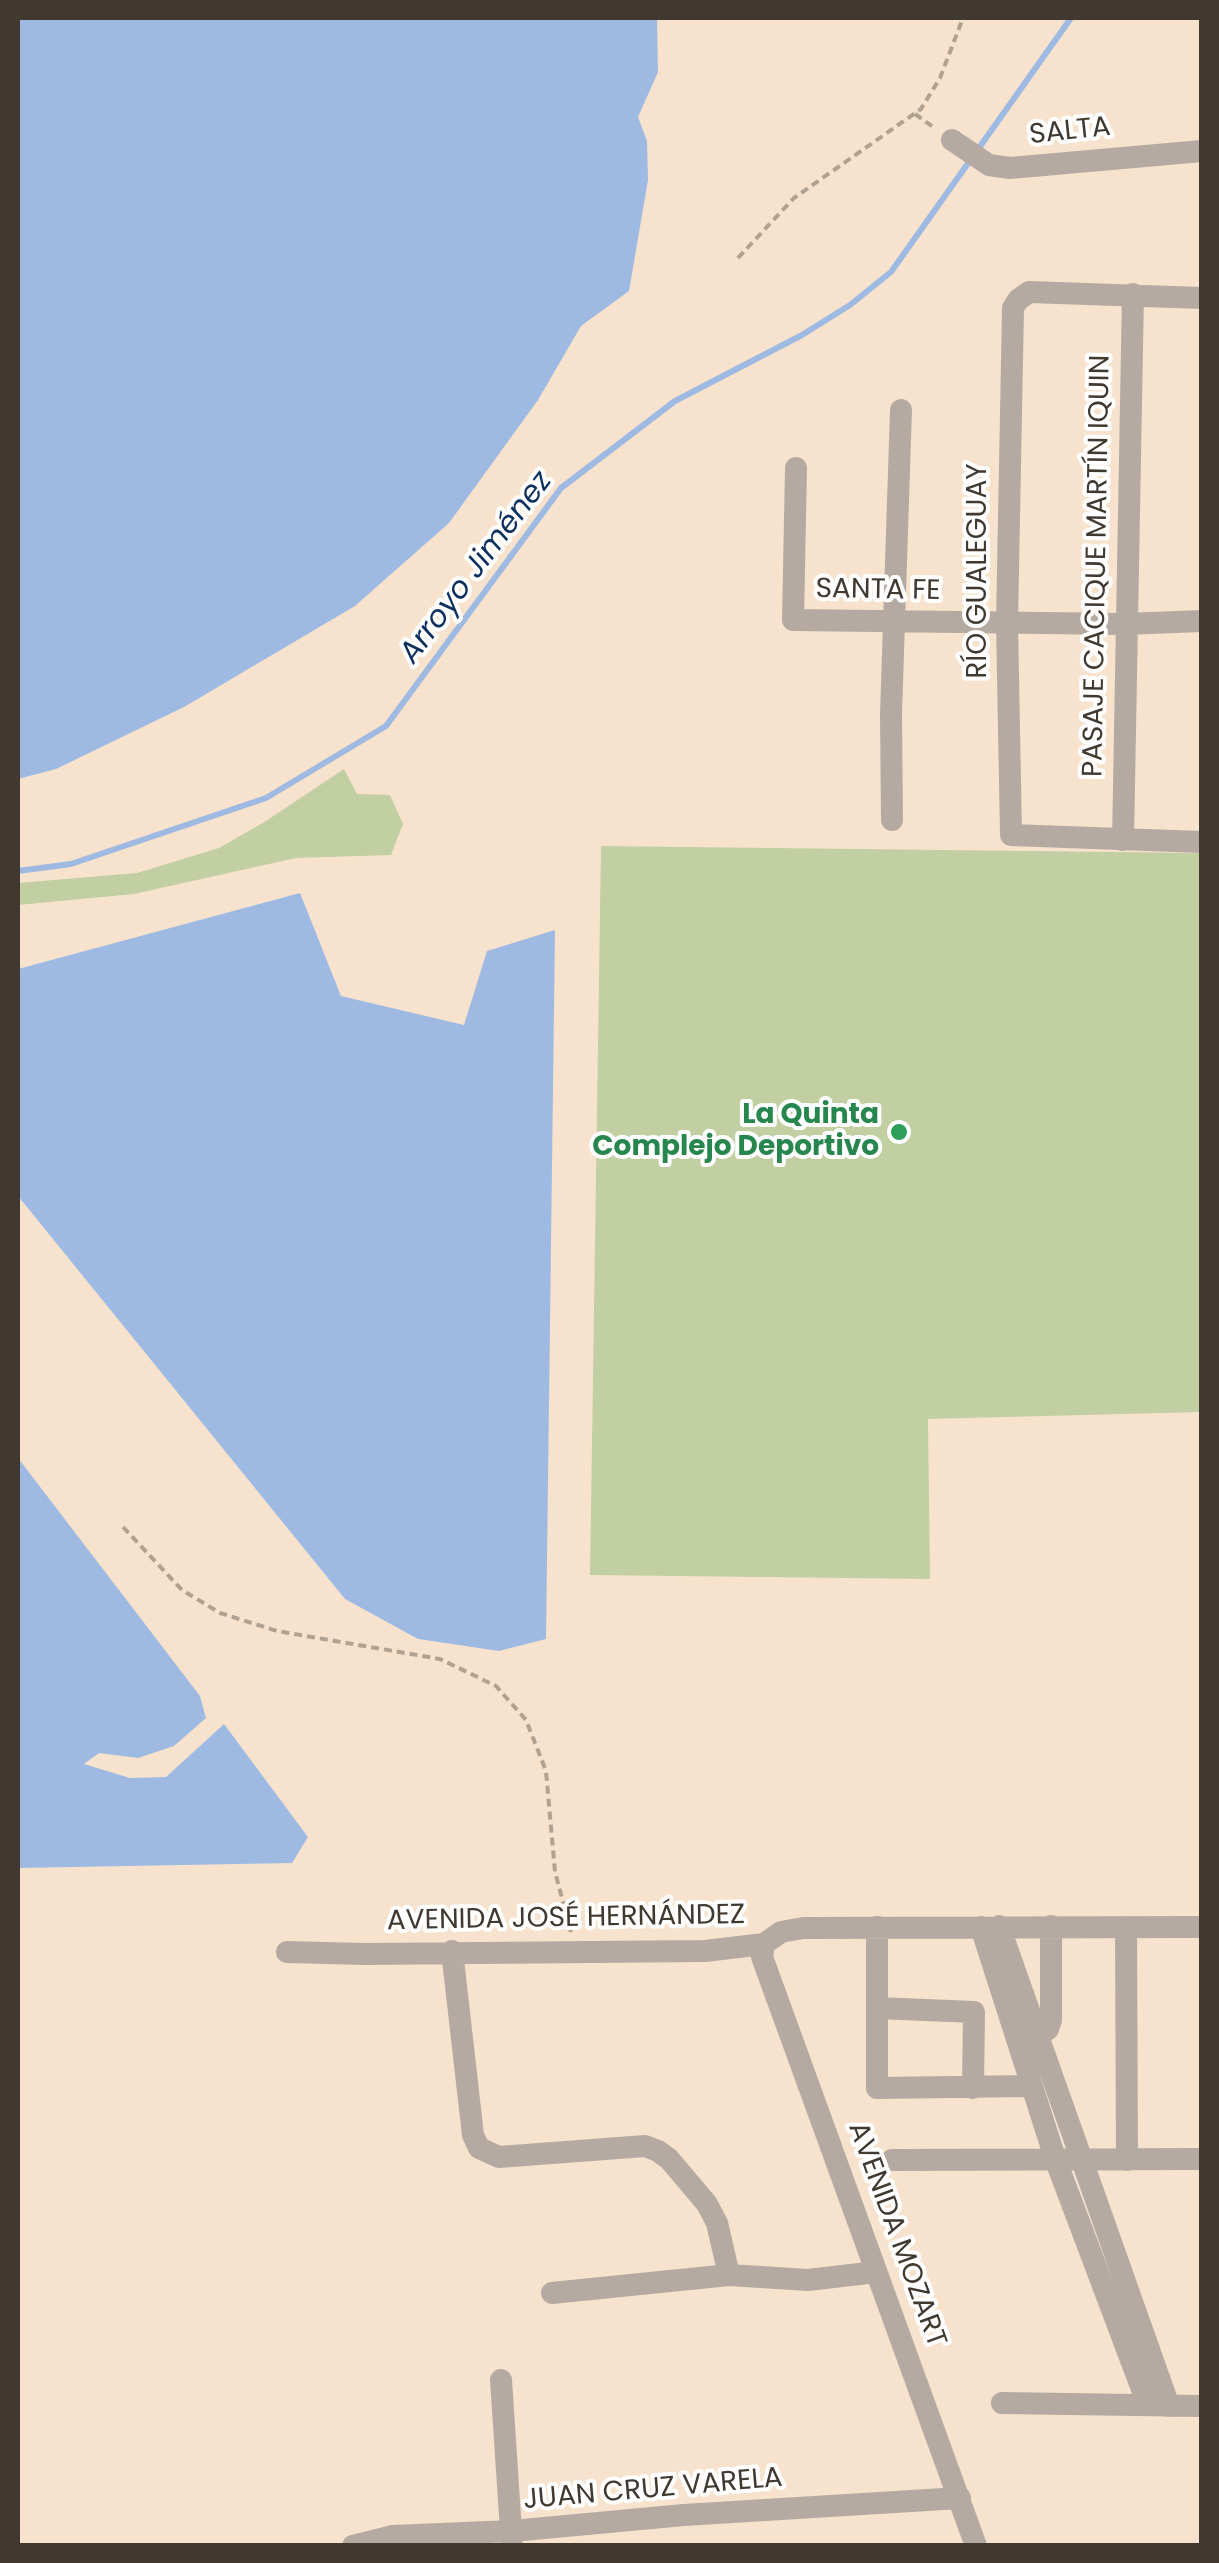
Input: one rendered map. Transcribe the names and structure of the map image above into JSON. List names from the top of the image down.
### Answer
{
  "streets": {
    "street": [
      "SALTA",
      "PASAJE CACIQUE MARTÍN IQUIN",
      "RÍO GUALEGUAY",
      "SANTA FE",
      "AVENIDA JOSÉ HERNÁNDEZ",
      "AVENIDA MOZART",
      "JUAN CRUZ VARELA"
    ]
  },
  "crossings": [
    ["PASAJE CACIQUE MARTÍN IQUIN", "RÍO GUALEGUAY"],
    ["PASAJE CACIQUE MARTÍN IQUIN", "SANTA FE"],
    ["RÍO GUALEGUAY", "SANTA FE"],
    ["AVENIDA JOSÉ HERNÁNDEZ", "AVENIDA MOZART"],
    ["AVENIDA MOZART", "JUAN CRUZ VARELA"]
  ],
  "water": ["Arroyo Jiménez"],
  "places": ["La Quinta Complejo Deportivo"]
}
